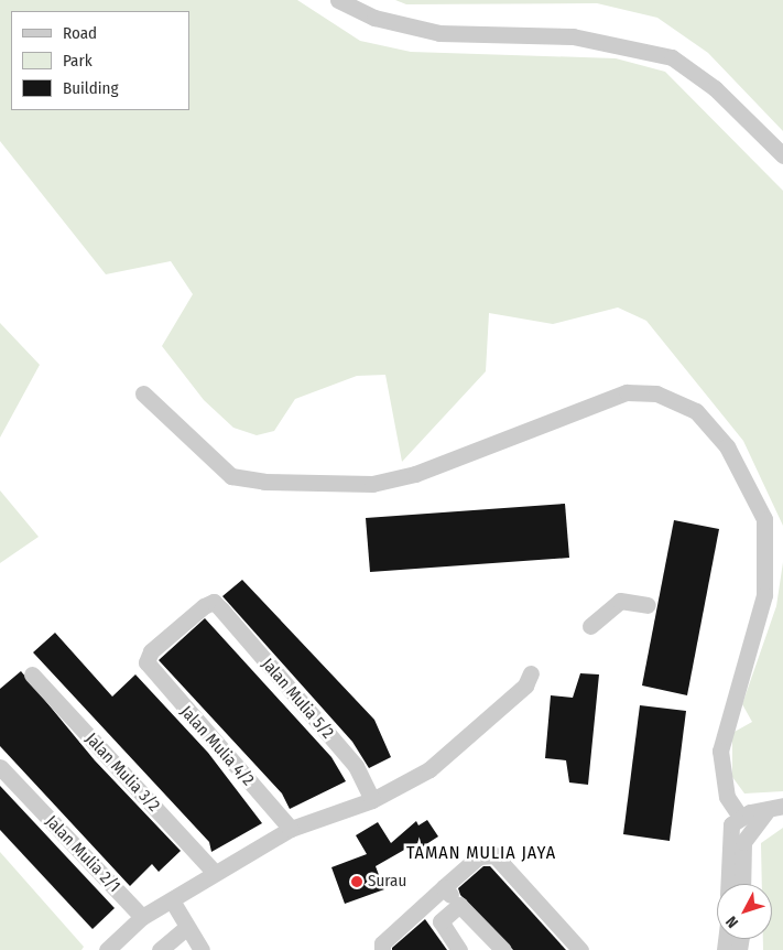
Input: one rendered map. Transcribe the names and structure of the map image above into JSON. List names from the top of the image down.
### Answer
{
  "streets": {
    "street": [
      "Jalan Mulia 5/2",
      "Jalan Mulia 4/2",
      "Jalan Mulia 3/2",
      "Jalan Mulia 2/1"
    ]
  },
  "crossings": [
    ["Jalan Mulia 5/2", "Jalan Mulia 4/2"]
  ],
  "districts": ["TAMAN MULIA JAYA"],
  "places": ["Surau"],
  "legend": ["Road", "Park", "Building"],
  "north": "bottom left"
}
